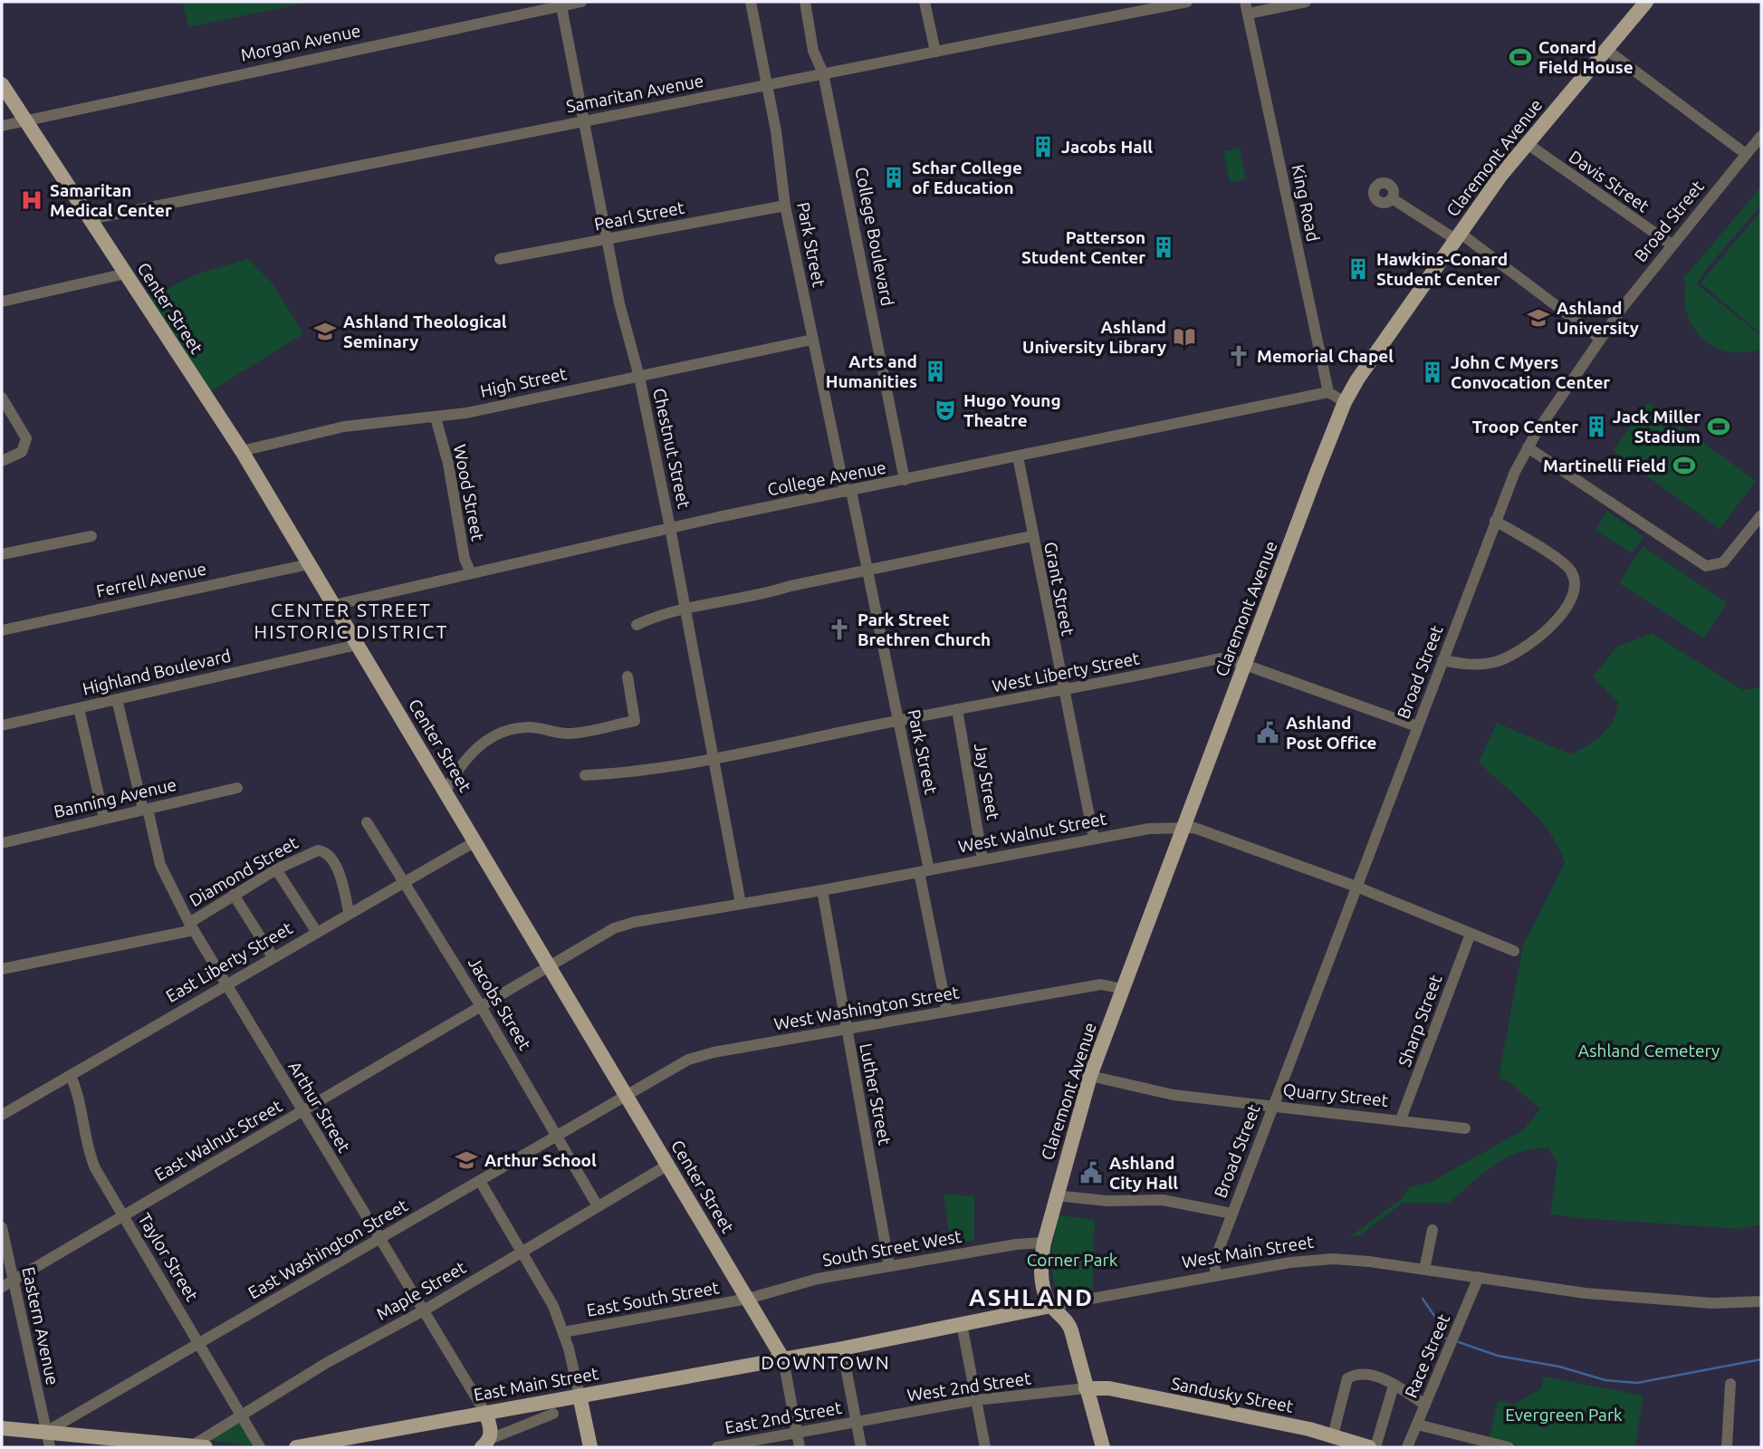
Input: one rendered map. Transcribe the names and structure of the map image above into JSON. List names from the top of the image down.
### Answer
{
  "streets": {
    "main road": [
      "Claremont Avenue",
      "Center Street",
      "West Main Street",
      "East Main Street",
      "Sandusky Street"
    ],
    "street": [
      "Morgan Avenue",
      "Samaritan Avenue",
      "Davis Street",
      "King Road",
      "Pearl Street",
      "Broad Street",
      "College Boulevard",
      "Park Street",
      "High Street",
      "Chestnut Street",
      "College Avenue",
      "Wood Street",
      "Ferrell Avenue",
      "Grant Street",
      "Highland Boulevard",
      "West Liberty Street",
      "Jay Street",
      "Banning Avenue",
      "West Walnut Street",
      "Diamond Street",
      "East Liberty Street",
      "Jacobs Street",
      "West Washington Street",
      "Sharp Street",
      "Luther Street",
      "Quarry Street",
      "Arthur Street",
      "East Walnut Street",
      "South Street West",
      "East Washington Street",
      "Taylor Street",
      "Maple Street",
      "East South Street",
      "Eastern Avenue",
      "Race Street",
      "West 2nd Street",
      "East 2nd Street"
    ]
  },
  "crossings": [
    ["Morgan Avenue", "Center Street"],
    ["Morgan Avenue", "Chestnut Street"],
    ["Samaritan Avenue", "College Boulevard"],
    ["Samaritan Avenue", "Park Street"],
    ["Samaritan Avenue", "Center Street"],
    ["Samaritan Avenue", "Chestnut Street"],
    ["Claremont Avenue", "Davis Street"],
    ["Claremont Avenue", "West Liberty Street"],
    ["Claremont Avenue", "West Walnut Street"],
    ["Claremont Avenue", "West Washington Street"],
    ["Claremont Avenue", "Quarry Street"],
    ["Claremont Avenue", "South Street West"],
    ["Claremont Avenue", "West Main Street"],
    ["Davis Street", "Broad Street"],
    ["King Road", "College Avenue"],
    ["Pearl Street", "Park Street"],
    ["Pearl Street", "Chestnut Street"],
    ["Broad Street", "West Liberty Street"],
    ["Broad Street", "West Walnut Street"],
    ["Broad Street", "Quarry Street"],
    ["Broad Street", "West Main Street"],
    ["College Boulevard", "College Avenue"],
    ["Park Street", "High Street"],
    ["Park Street", "College Avenue"],
    ["Park Street", "West Liberty Street"],
    ["Park Street", "West Walnut Street"],
    ["Park Street", "West Washington Street"],
    ["Center Street", "High Street"],
    ["Center Street", "College Avenue"],
    ["Center Street", "Ferrell Avenue"],
    ["Center Street", "Highland Boulevard"],
    ["Center Street", "West Walnut Street"],
    ["Center Street", "East Liberty Street"],
    ["Center Street", "West Washington Street"],
    ["Center Street", "East Walnut Street"],
    ["Center Street", "South Street West"],
    ["Center Street", "East Washington Street"],
    ["Center Street", "West Main Street"],
    ["Center Street", "Maple Street"],
    ["Center Street", "East South Street"],
    ["Center Street", "East Main Street"],
    ["Center Street", "East 2nd Street"],
    ["High Street", "Chestnut Street"],
    ["High Street", "Wood Street"],
    ["Chestnut Street", "College Avenue"],
    ["Chestnut Street", "West Liberty Street"],
    ["Chestnut Street", "West Walnut Street"],
    ["College Avenue", "Wood Street"],
    ["College Avenue", "Grant Street"],
    ["Grant Street", "West Liberty Street"],
    ["Grant Street", "West Walnut Street"],
    ["Highland Boulevard", "Arthur Street"],
    ["West Liberty Street", "Jay Street"],
    ["Jay Street", "West Walnut Street"],
    ["Banning Avenue", "Arthur Street"],
    ["West Walnut Street", "Sharp Street"],
    ["West Walnut Street", "Luther Street"],
    ["West Walnut Street", "East Walnut Street"],
    ["Diamond Street", "East Liberty Street"],
    ["Diamond Street", "Arthur Street"],
    ["East Liberty Street", "Jacobs Street"],
    ["East Liberty Street", "Arthur Street"],
    ["East Liberty Street", "Taylor Street"],
    ["Jacobs Street", "East Walnut Street"],
    ["Jacobs Street", "East Washington Street"],
    ["Jacobs Street", "Maple Street"],
    ["West Washington Street", "Luther Street"],
    ["West Washington Street", "East Washington Street"],
    ["Sharp Street", "Quarry Street"],
    ["Luther Street", "South Street West"],
    ["Arthur Street", "East Walnut Street"],
    ["Arthur Street", "East Washington Street"],
    ["Arthur Street", "Maple Street"],
    ["Arthur Street", "East Main Street"],
    ["East Walnut Street", "Taylor Street"],
    ["East Walnut Street", "Eastern Avenue"],
    ["South Street West", "East South Street"],
    ["East Washington Street", "Taylor Street"],
    ["East Washington Street", "Eastern Avenue"],
    ["West Main Street", "Race Street"],
    ["West Main Street", "East Main Street"],
    ["Taylor Street", "Maple Street"],
    ["West 2nd Street", "Sandusky Street"],
    ["West 2nd Street", "East 2nd Street"]
  ],
  "districts": ["CENTER STREET HISTORIC DISTRICT", "ASHLAND", "DOWNTOWN"],
  "parks": ["Ashland Cemetery", "Corner Park", "Evergreen Park"],
  "places": {
    "sports": ["Conard Field House", "Jack Miller Stadium", "Martinelli Field"],
    "building": [
      "Jacobs Hall",
      "Schar College of Education",
      "Patterson Student Center",
      "Hawkins-Conard Student Center",
      "Arts and Humanities",
      "John C Myers Convocation Center",
      "Troop Center"
    ],
    "hospital": ["Samaritan Medical Center"],
    "school or university": ["Ashland University", "Ashland Theological Seminary", "Arthur School"],
    "library": ["Ashland University Library"],
    "church": ["Memorial Chapel", "Park Street Brethren Church"],
    "theatre": ["Hugo Young Theatre"],
    "public building": ["Ashland Post Office", "Ashland City Hall"]
  }
}
